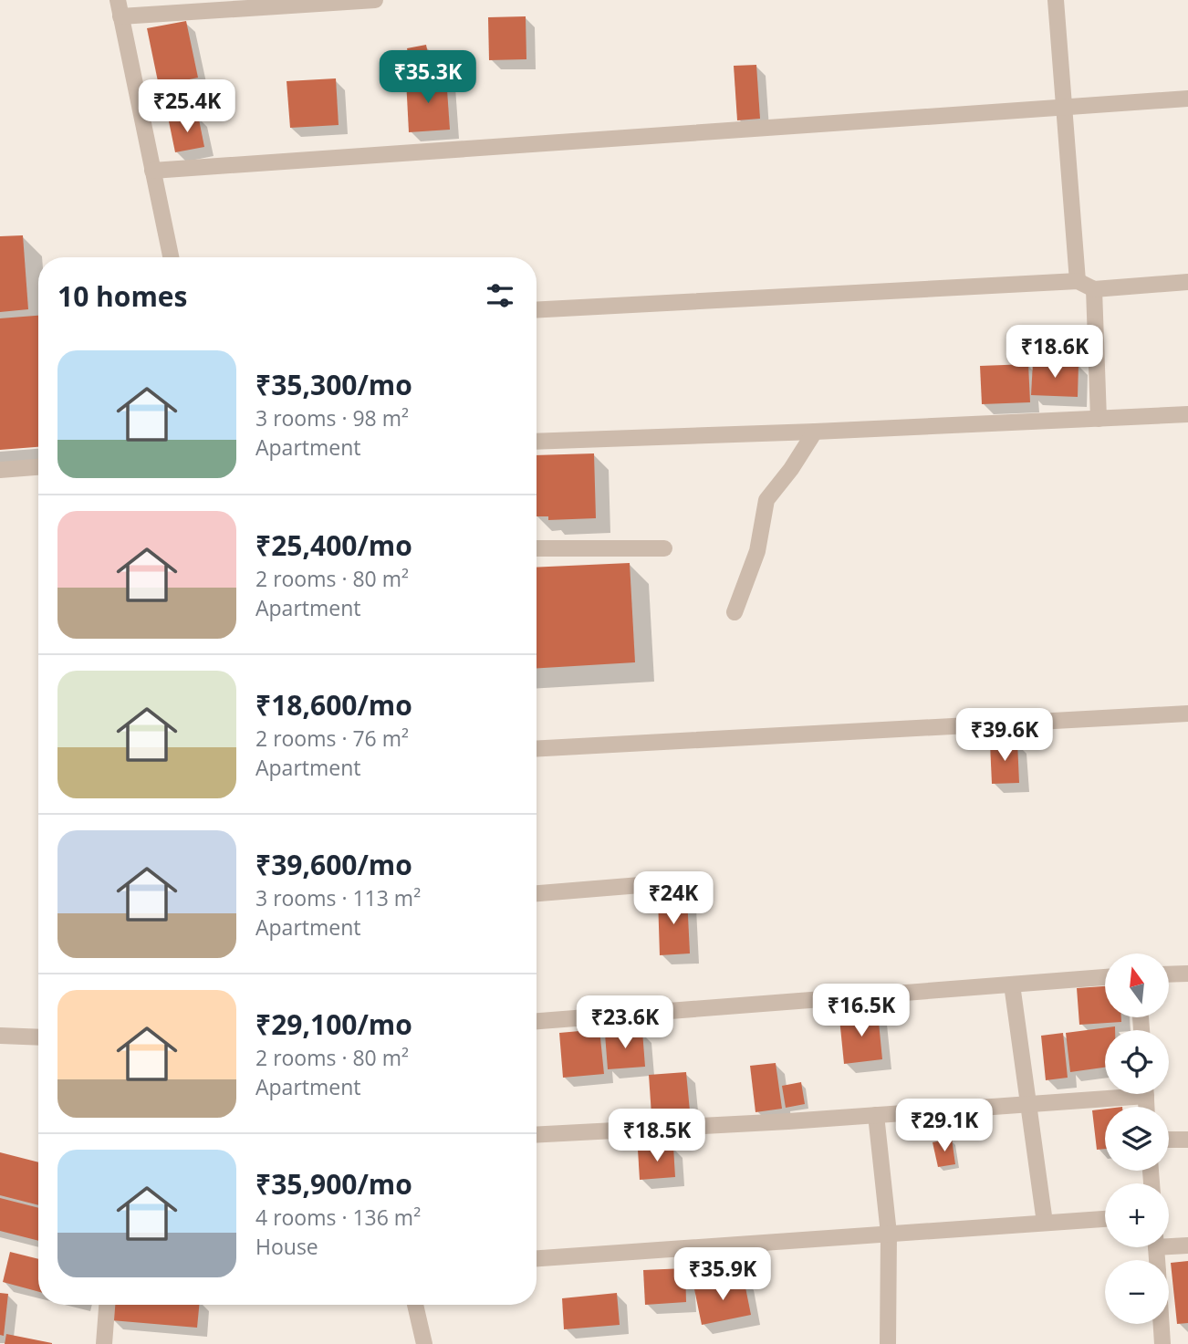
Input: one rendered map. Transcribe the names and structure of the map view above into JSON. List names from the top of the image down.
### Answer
{
  "north": "top",
  "page": {
    "price": [
      "₹35.3K",
      "₹25.4K",
      "₹18.6K",
      "₹39.6K",
      "₹24K",
      "₹16.5K",
      "₹23.6K",
      "₹29.1K",
      "₹18.5K",
      "₹35.9K"
    ],
    "heading": "10 homes",
    "list": [
      {
        "name": "₹35,300/mo",
        "note": "3 rooms · 98 m² · Apartment"
      },
      {
        "name": "₹25,400/mo",
        "note": "2 rooms · 80 m² · Apartment"
      },
      {
        "name": "₹18,600/mo",
        "note": "2 rooms · 76 m² · Apartment"
      },
      {
        "name": "₹39,600/mo",
        "note": "3 rooms · 113 m² · Apartment"
      },
      {
        "name": "₹29,100/mo",
        "note": "2 rooms · 80 m² · Apartment"
      },
      {
        "name": "₹35,900/mo",
        "note": "4 rooms · 136 m² · House"
      }
    ],
    "map_buttons": ["+", "−"]
  }
}
